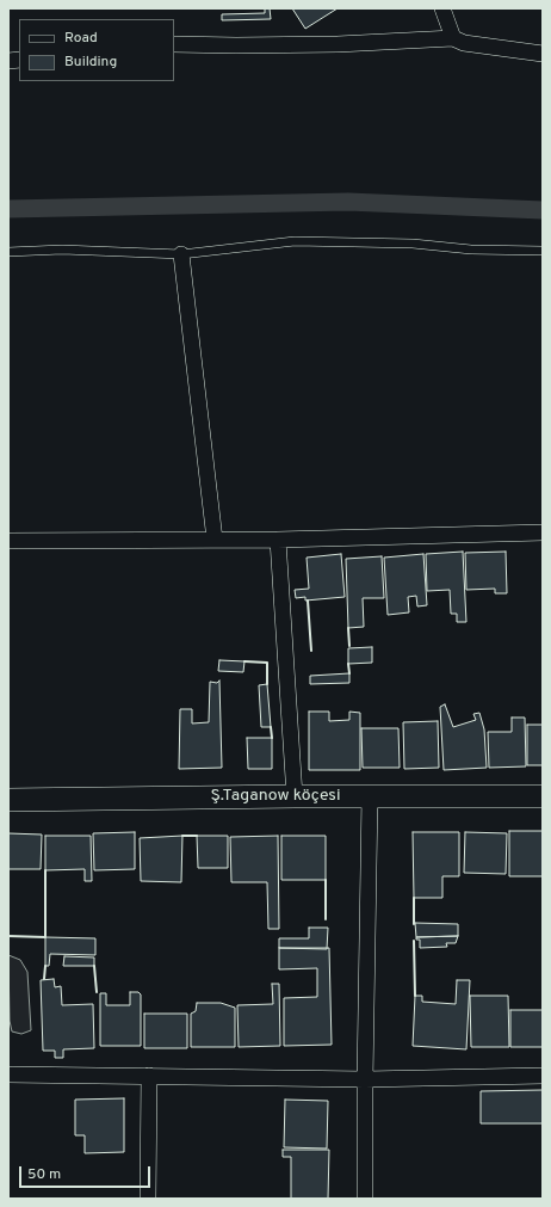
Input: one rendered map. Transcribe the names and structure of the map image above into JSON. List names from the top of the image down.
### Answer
{
  "streets": {
    "street": ["Ş.Taganow köçesi"]
  },
  "legend": ["Road", "Building"],
  "scale_bar": "50 m"
}
